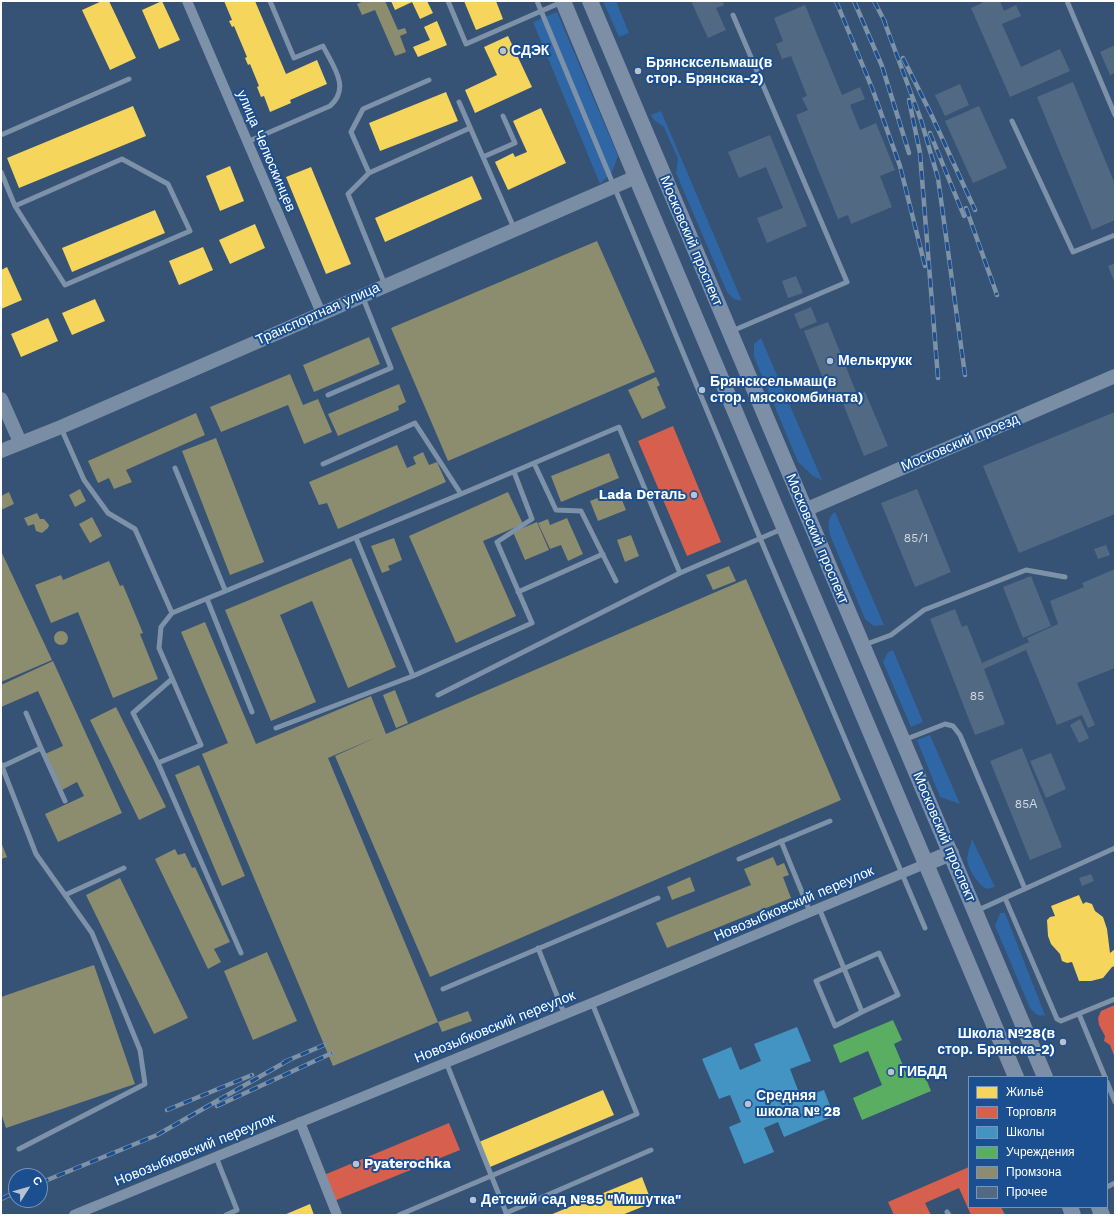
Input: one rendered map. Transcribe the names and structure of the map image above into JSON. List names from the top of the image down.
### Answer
{
  "streets": {
    "main road": ["Московский проспект"],
    "street": [
      "улица Челюскинцев",
      "Транспортная улица",
      "Московский проезд",
      "Новозыбковский переулок"
    ]
  },
  "crossings": [
    ["улица Челюскинцев", "Транспортная улица"],
    ["Московский проспект", "Транспортная улица"],
    ["Московский проспект", "Московский проезд"],
    ["Московский проспект", "Новозыбковский переулок"]
  ],
  "places": [
    "СДЭК",
    "Брянсксельмаш(в стор. Брянска-2)",
    "Мелькрукк",
    "Брянсксельмаш(в стор. мясокомбината)",
    "Lada Dеталь",
    "Школа №28(в стор. Брянска-2)",
    "ГИБДД",
    "Средняя школа № 28",
    "Pyaterochka",
    "Детский сад №85 \"Мишутка\""
  ],
  "house_numbers": ["85/1", "85", "85А"],
  "legend": [
    "Жильё",
    "Торговля",
    "Школы",
    "Учреждения",
    "Промзона",
    "Прочее"
  ],
  "north": "top right"
}
